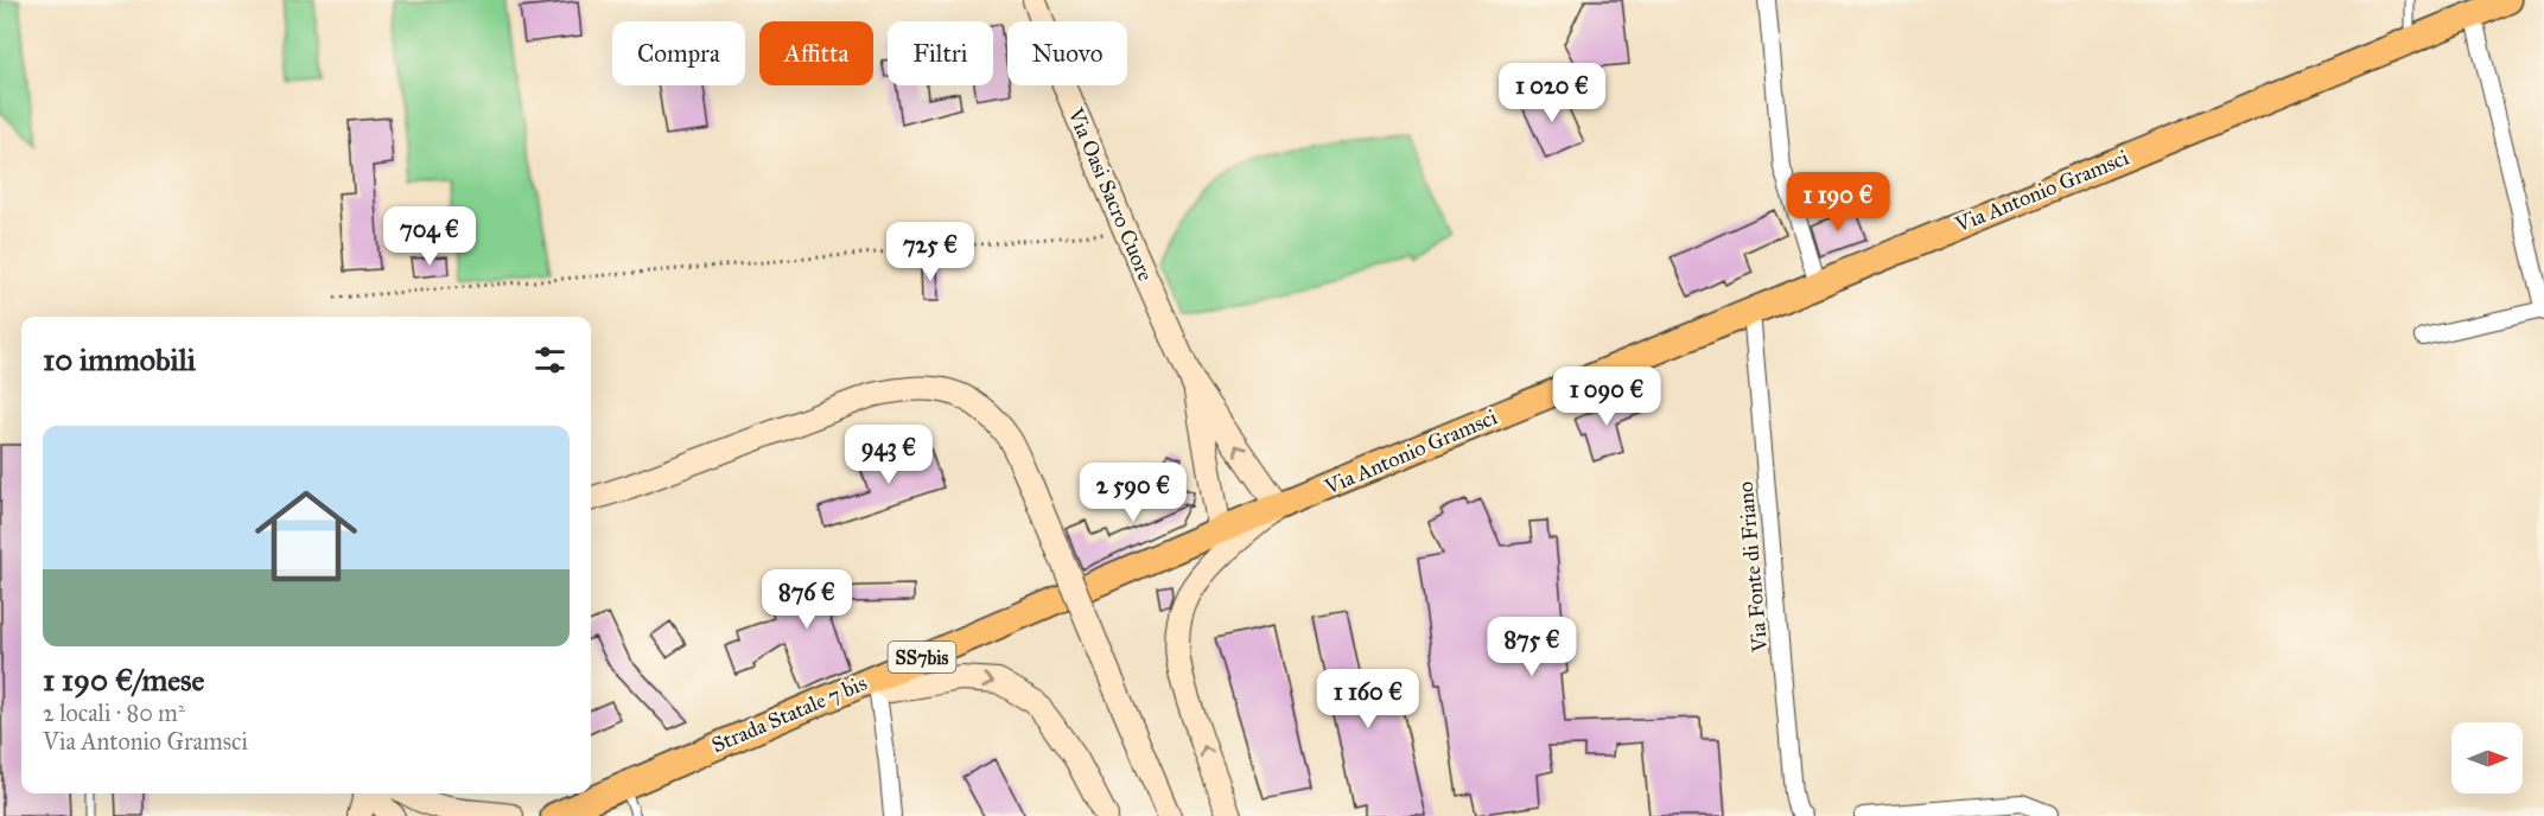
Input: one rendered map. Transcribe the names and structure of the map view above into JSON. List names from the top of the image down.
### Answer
{
  "streets": {
    "main road": ["Via Antonio Gramsci", "SS7bis", "Strada Statale 7 bis"],
    "street": ["Via Oasi Sacro Cuore", "Via Fonte di Friano"]
  },
  "crossings": [
    ["Via Antonio Gramsci", "Via Oasi Sacro Cuore"],
    ["Via Antonio Gramsci", "Via Fonte di Friano"],
    ["Via Antonio Gramsci", "Strada Statale 7 bis"],
    ["Via Oasi Sacro Cuore", "Strada Statale 7 bis"]
  ],
  "north": "right",
  "page": {
    "chip": [
      "Compra",
      "Affitta",
      "Filtri",
      "Nuovo"
    ],
    "price": [
      "1 020 €",
      "1 190 €",
      "704 €",
      "725 €",
      "1 090 €",
      "943 €",
      "2 590 €",
      "876 €",
      "875 €",
      "1 160 €"
    ],
    "heading": "10 immobili",
    "list": [
      {
        "name": "1 190 €/mese",
        "note": "2 locali · 80 m² · Via Antonio Gramsci"
      }
    ]
  }
}
